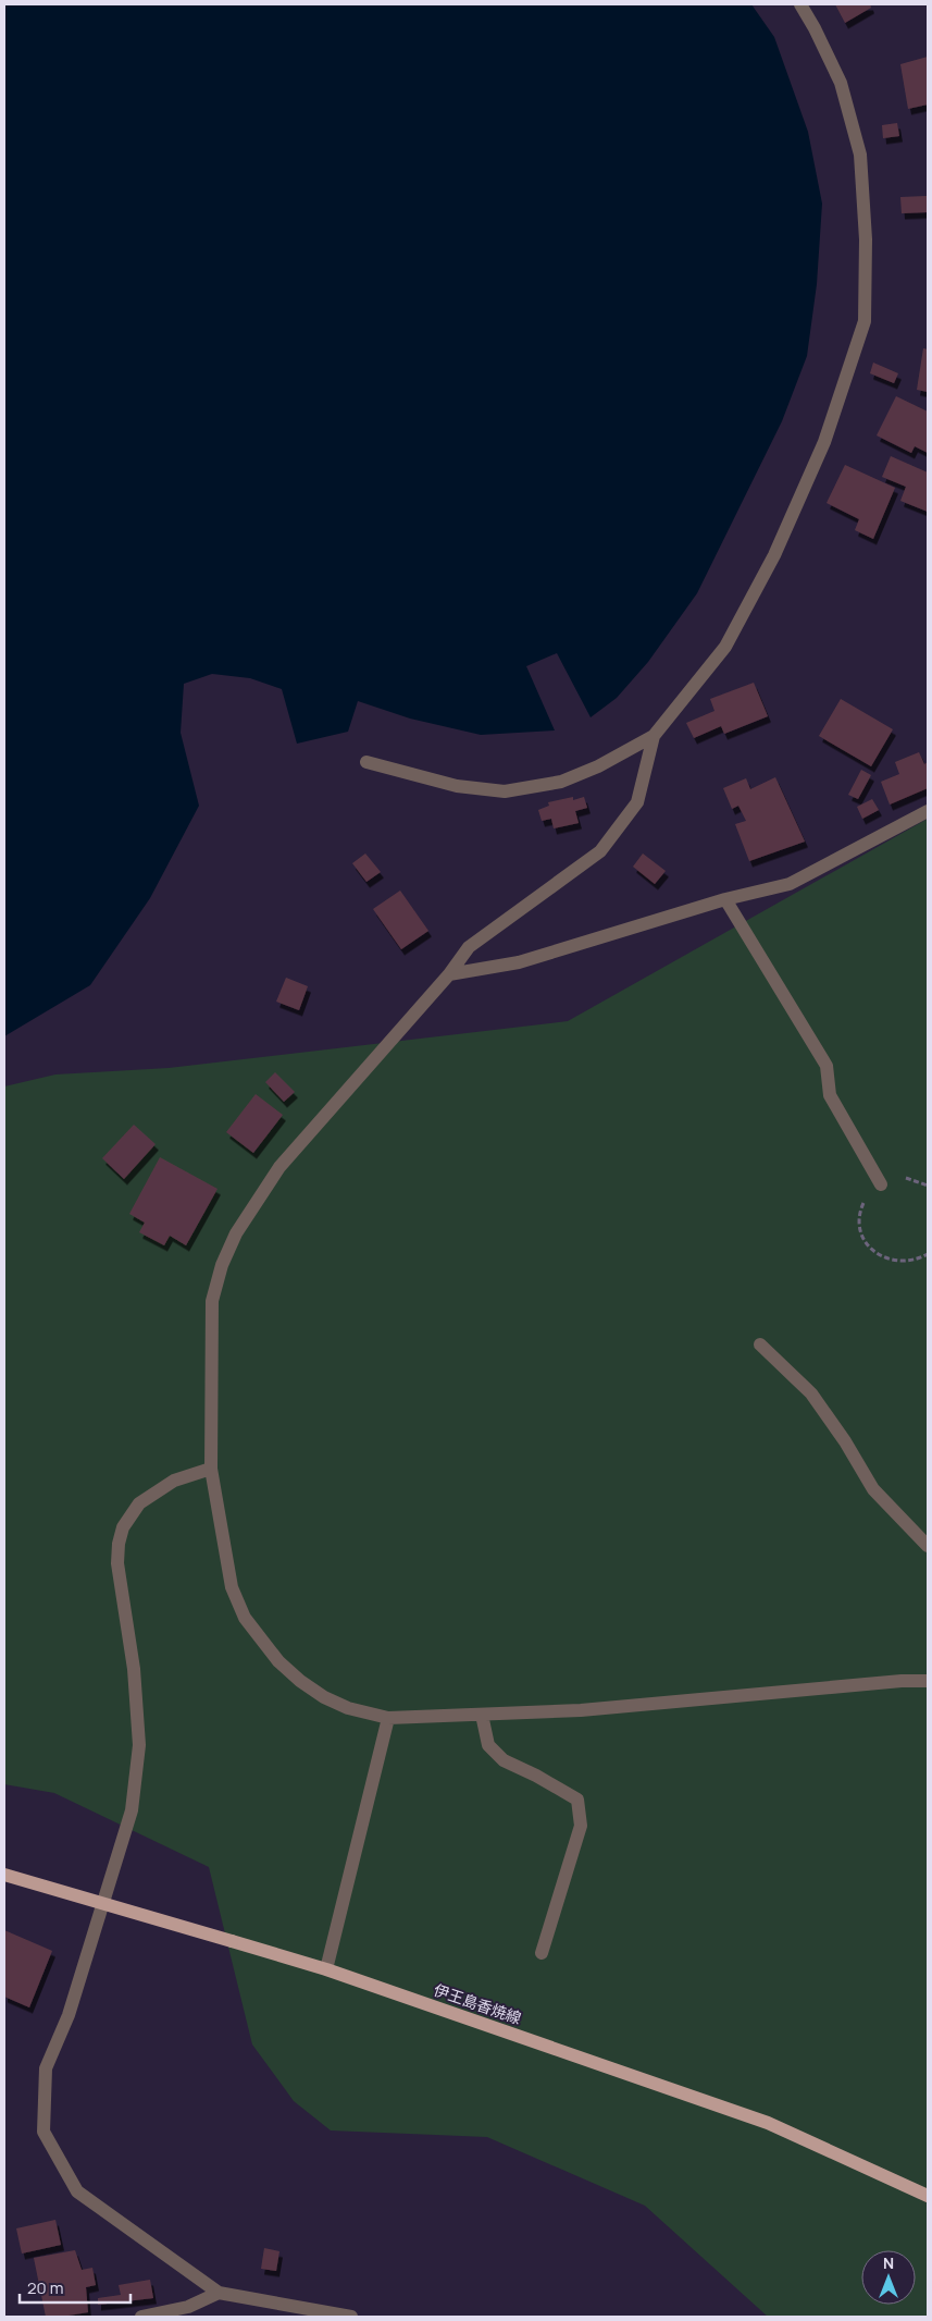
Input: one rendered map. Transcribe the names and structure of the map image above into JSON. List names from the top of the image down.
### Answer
{
  "streets": {
    "main road": ["伊王島香焼線"]
  },
  "scale_bar": "20 m",
  "north": "top"
}
